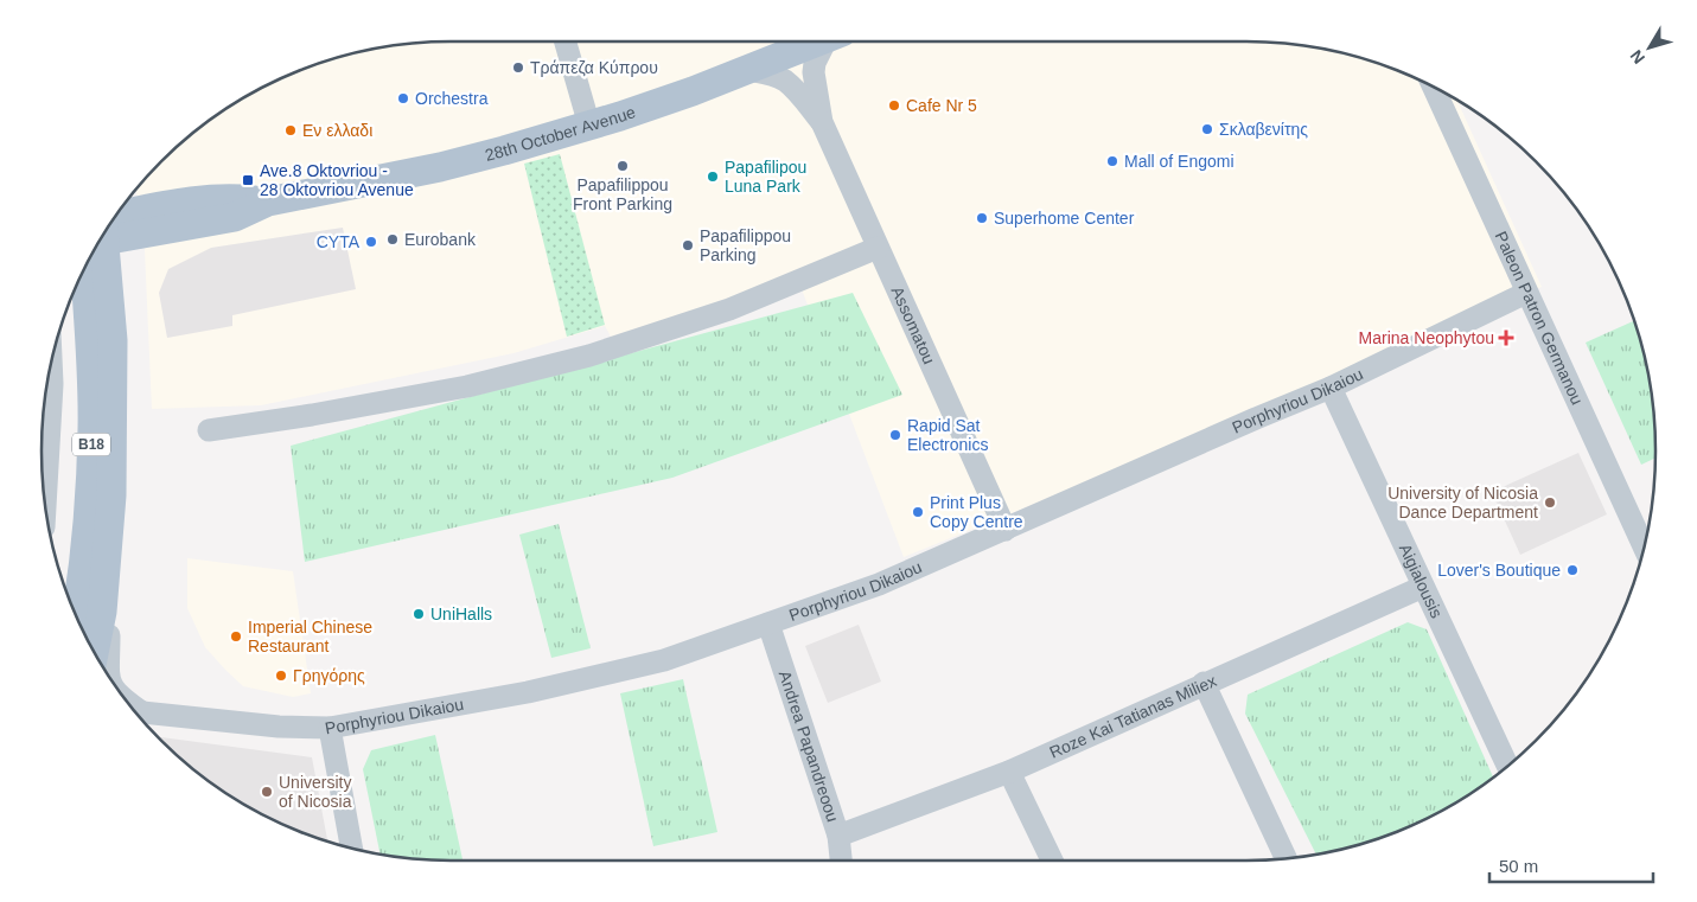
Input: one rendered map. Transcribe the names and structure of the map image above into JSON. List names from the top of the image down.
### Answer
{
  "streets": {
    "main road": ["28th October Avenue", "B18"],
    "street": [
      "Paleon Patron Germanou",
      "Assomatou",
      "Porphyriou Dikaiou",
      "Aigialousis",
      "Roze Kai Tatianas Miliex",
      "Andrea Papandreoou"
    ]
  },
  "crossings": [
    ["28th October Avenue", "Assomatou"],
    ["Paleon Patron Germanou", "Porphyriou Dikaiou"],
    ["Assomatou", "Porphyriou Dikaiou"],
    ["Porphyriou Dikaiou", "B18"],
    ["Porphyriou Dikaiou", "Aigialousis"],
    ["Porphyriou Dikaiou", "Andrea Papandreoou"],
    ["Aigialousis", "Roze Kai Tatianas Miliex"],
    ["Roze Kai Tatianas Miliex", "Andrea Papandreoou"]
  ],
  "places": {
    "other": [
      "Τράπεζα Κύπρου",
      "Orchestra",
      "Cafe Nr 5",
      "Σκλαβενίτης",
      "Εν ελλαδι",
      "Mall of Engomi",
      "Papafilippou Front Parking",
      "Papafilipou Luna Park",
      "Superhome Center",
      "Eurobank",
      "CYTA",
      "Papafilippou Parking",
      "Rapid Sat Electronics",
      "University of Nicosia Dance Department",
      "Print Plus Copy Centre",
      "Lover's Boutique",
      "UniHalls",
      "Imperial Chinese Restaurant",
      "Γρηγόρης",
      "University of Nicosia"
    ],
    "transit": ["Ave.8 Oktovriou - 28 Oktovriou Avenue"],
    "health": ["Marina Neophytou"]
  },
  "scale_bar": "50 m",
  "north": "bottom left"
}
